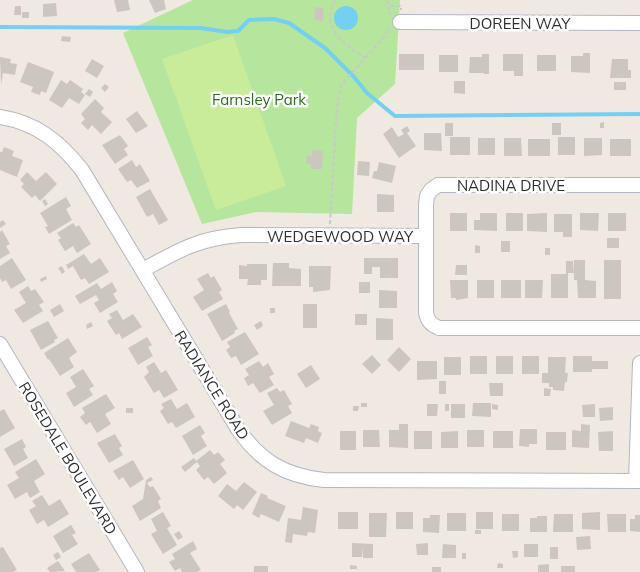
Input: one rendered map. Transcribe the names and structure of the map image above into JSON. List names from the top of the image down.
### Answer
{
  "streets": {
    "street": [
      "DOREEN WAY",
      "NADINA DRIVE",
      "WEDGEWOOD WAY",
      "RADIANCE ROAD",
      "ROSEDALE BOULEVARD"
    ]
  },
  "crossings": [
    ["NADINA DRIVE", "WEDGEWOOD WAY"],
    ["WEDGEWOOD WAY", "RADIANCE ROAD"]
  ],
  "parks": ["Farnsley Park"]
}
